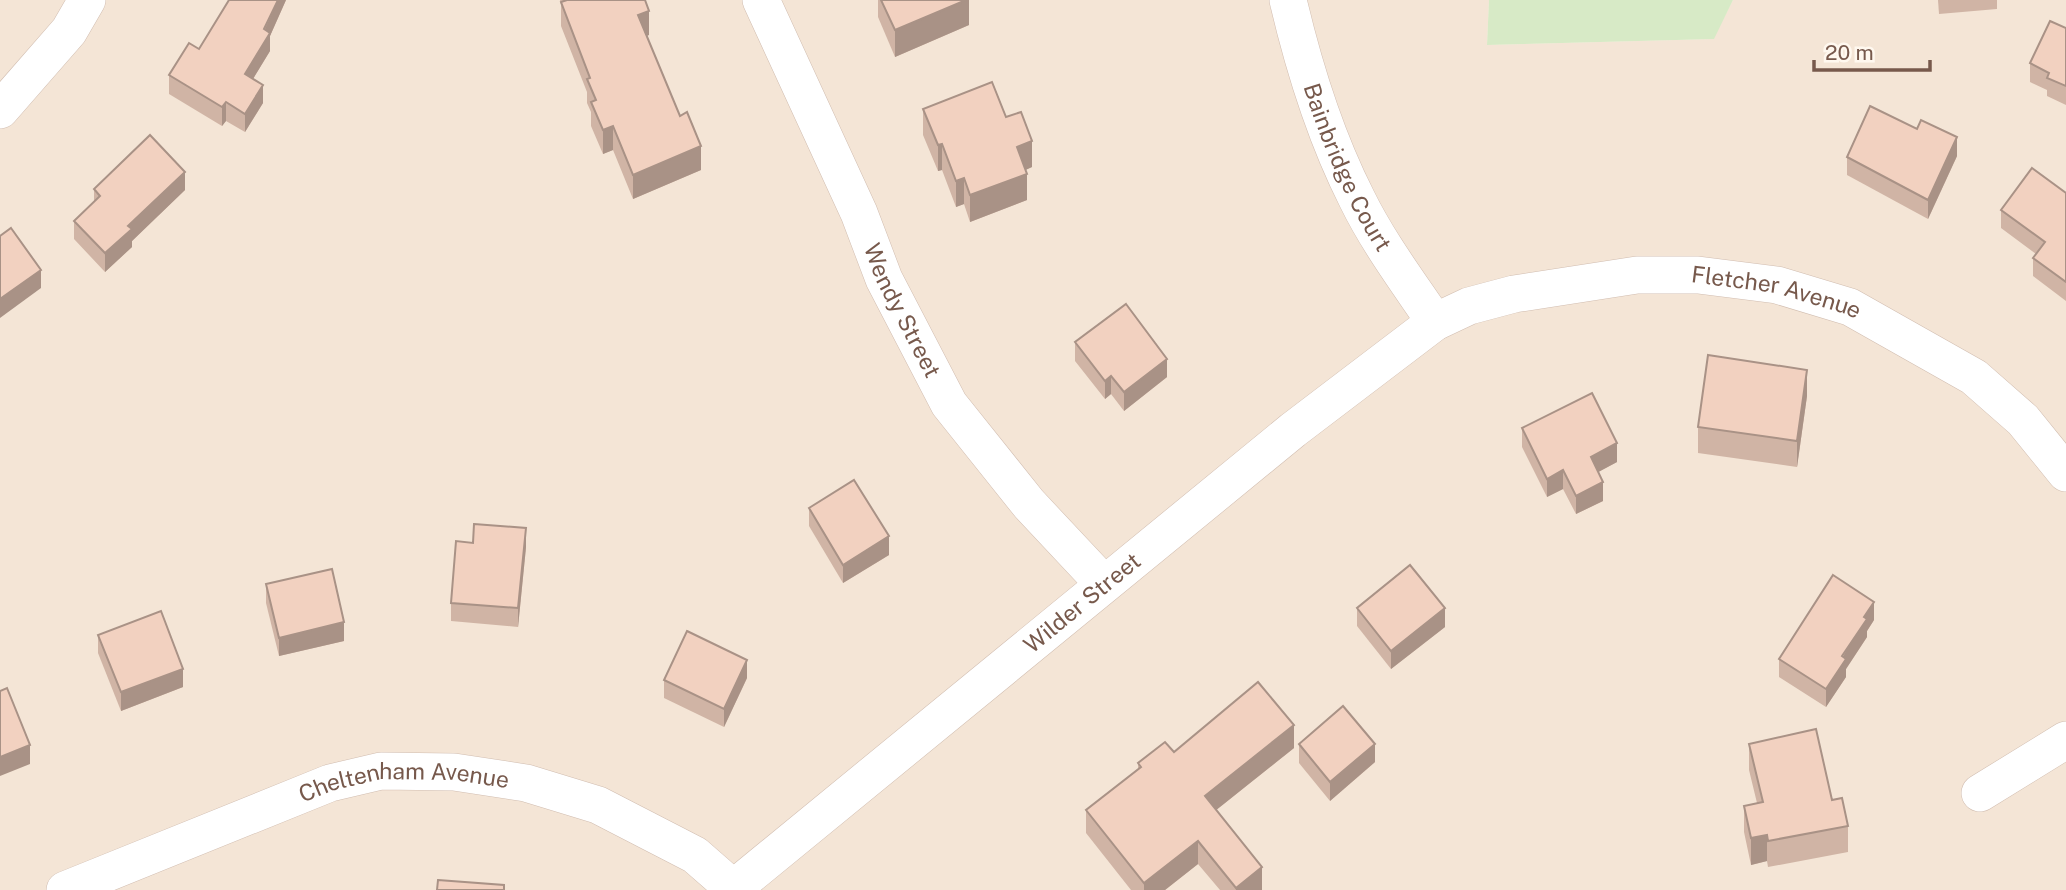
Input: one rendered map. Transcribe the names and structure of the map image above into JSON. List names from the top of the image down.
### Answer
{
  "streets": {
    "street": [
      "Bainbridge Court",
      "Fletcher Avenue",
      "Wendy Street",
      "Wilder Street",
      "Cheltenham Avenue"
    ]
  },
  "crossings": [
    ["Bainbridge Court", "Fletcher Avenue"],
    ["Bainbridge Court", "Wilder Street"],
    ["Fletcher Avenue", "Wilder Street"],
    ["Wendy Street", "Wilder Street"],
    ["Wilder Street", "Cheltenham Avenue"]
  ],
  "scale_bar": "20 m"
}
